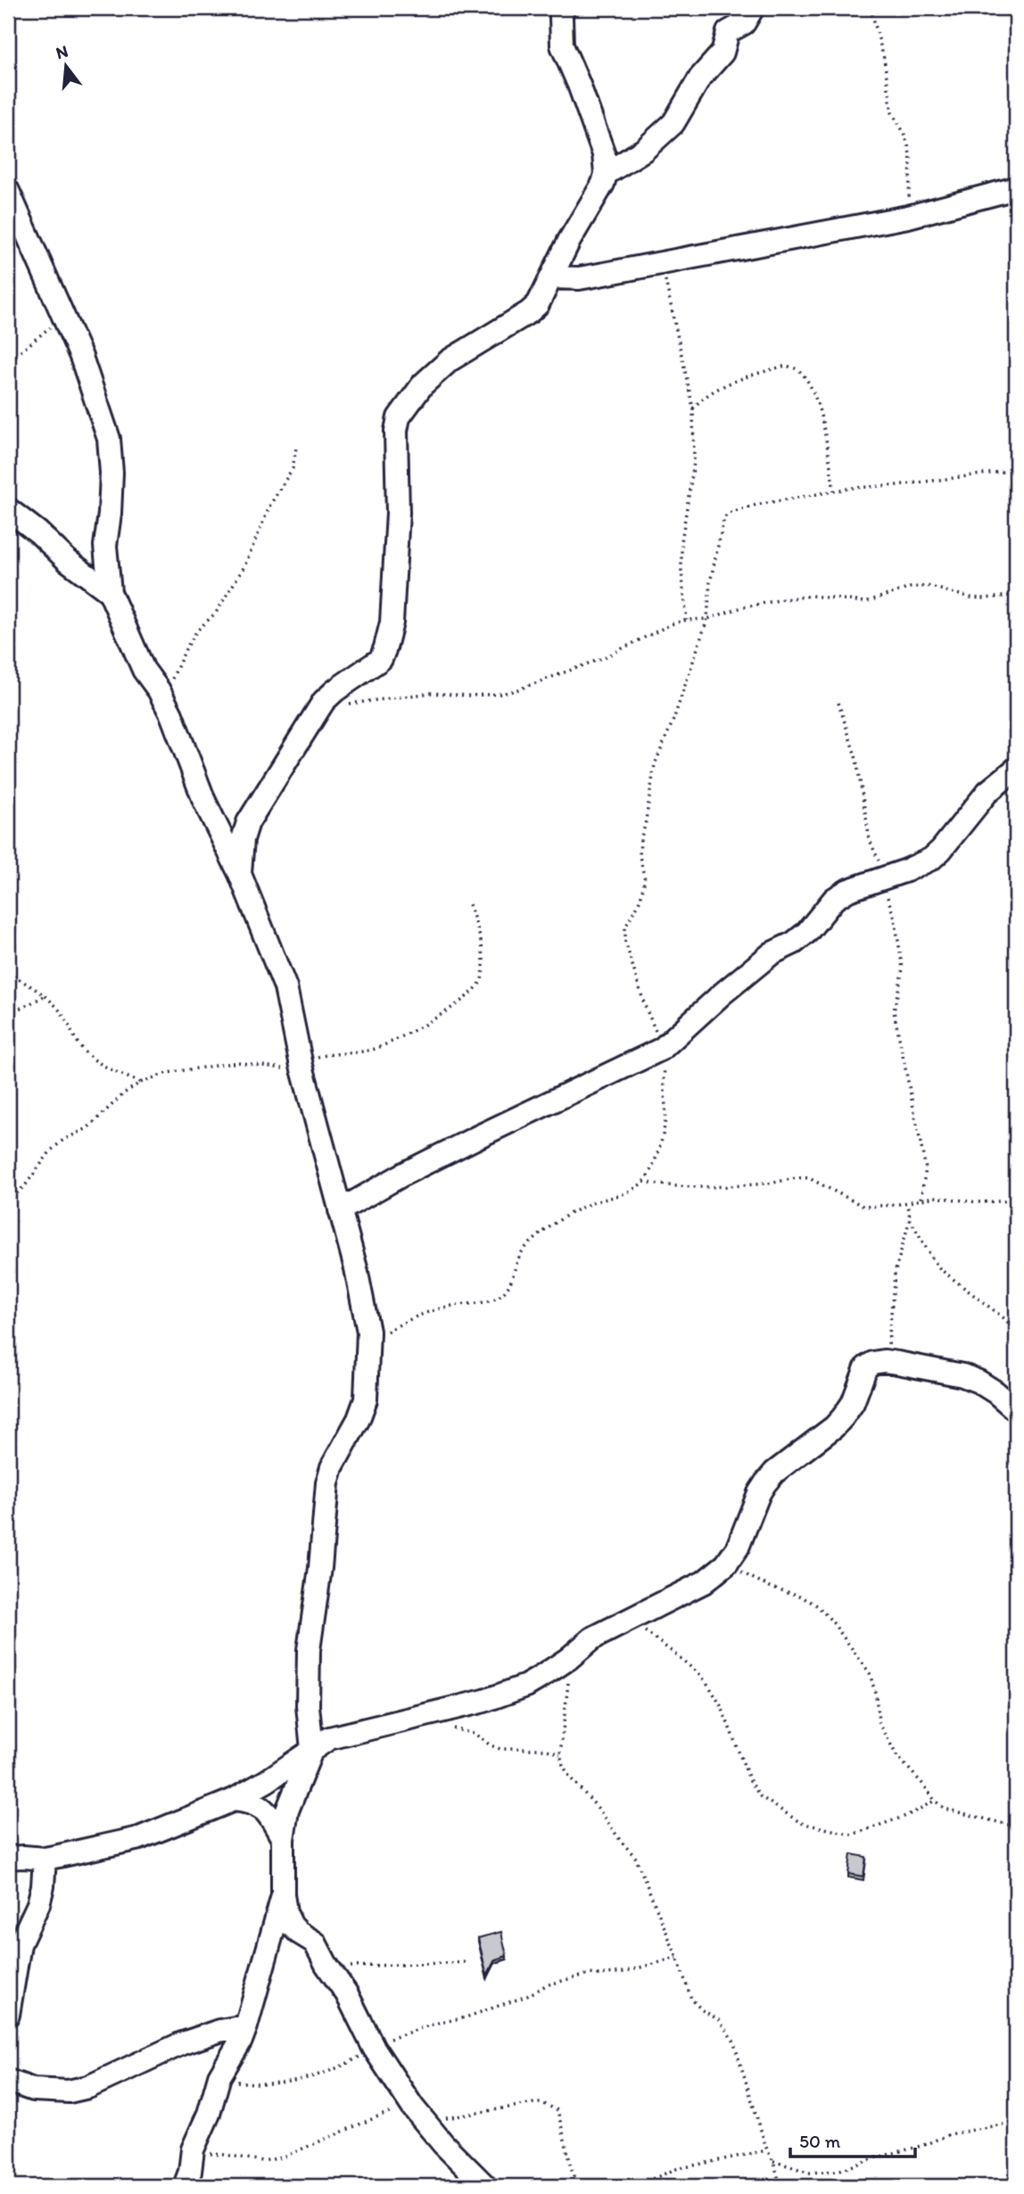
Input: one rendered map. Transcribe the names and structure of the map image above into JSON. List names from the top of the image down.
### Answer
{
  "scale_bar": "50 m",
  "north": "top"
}
